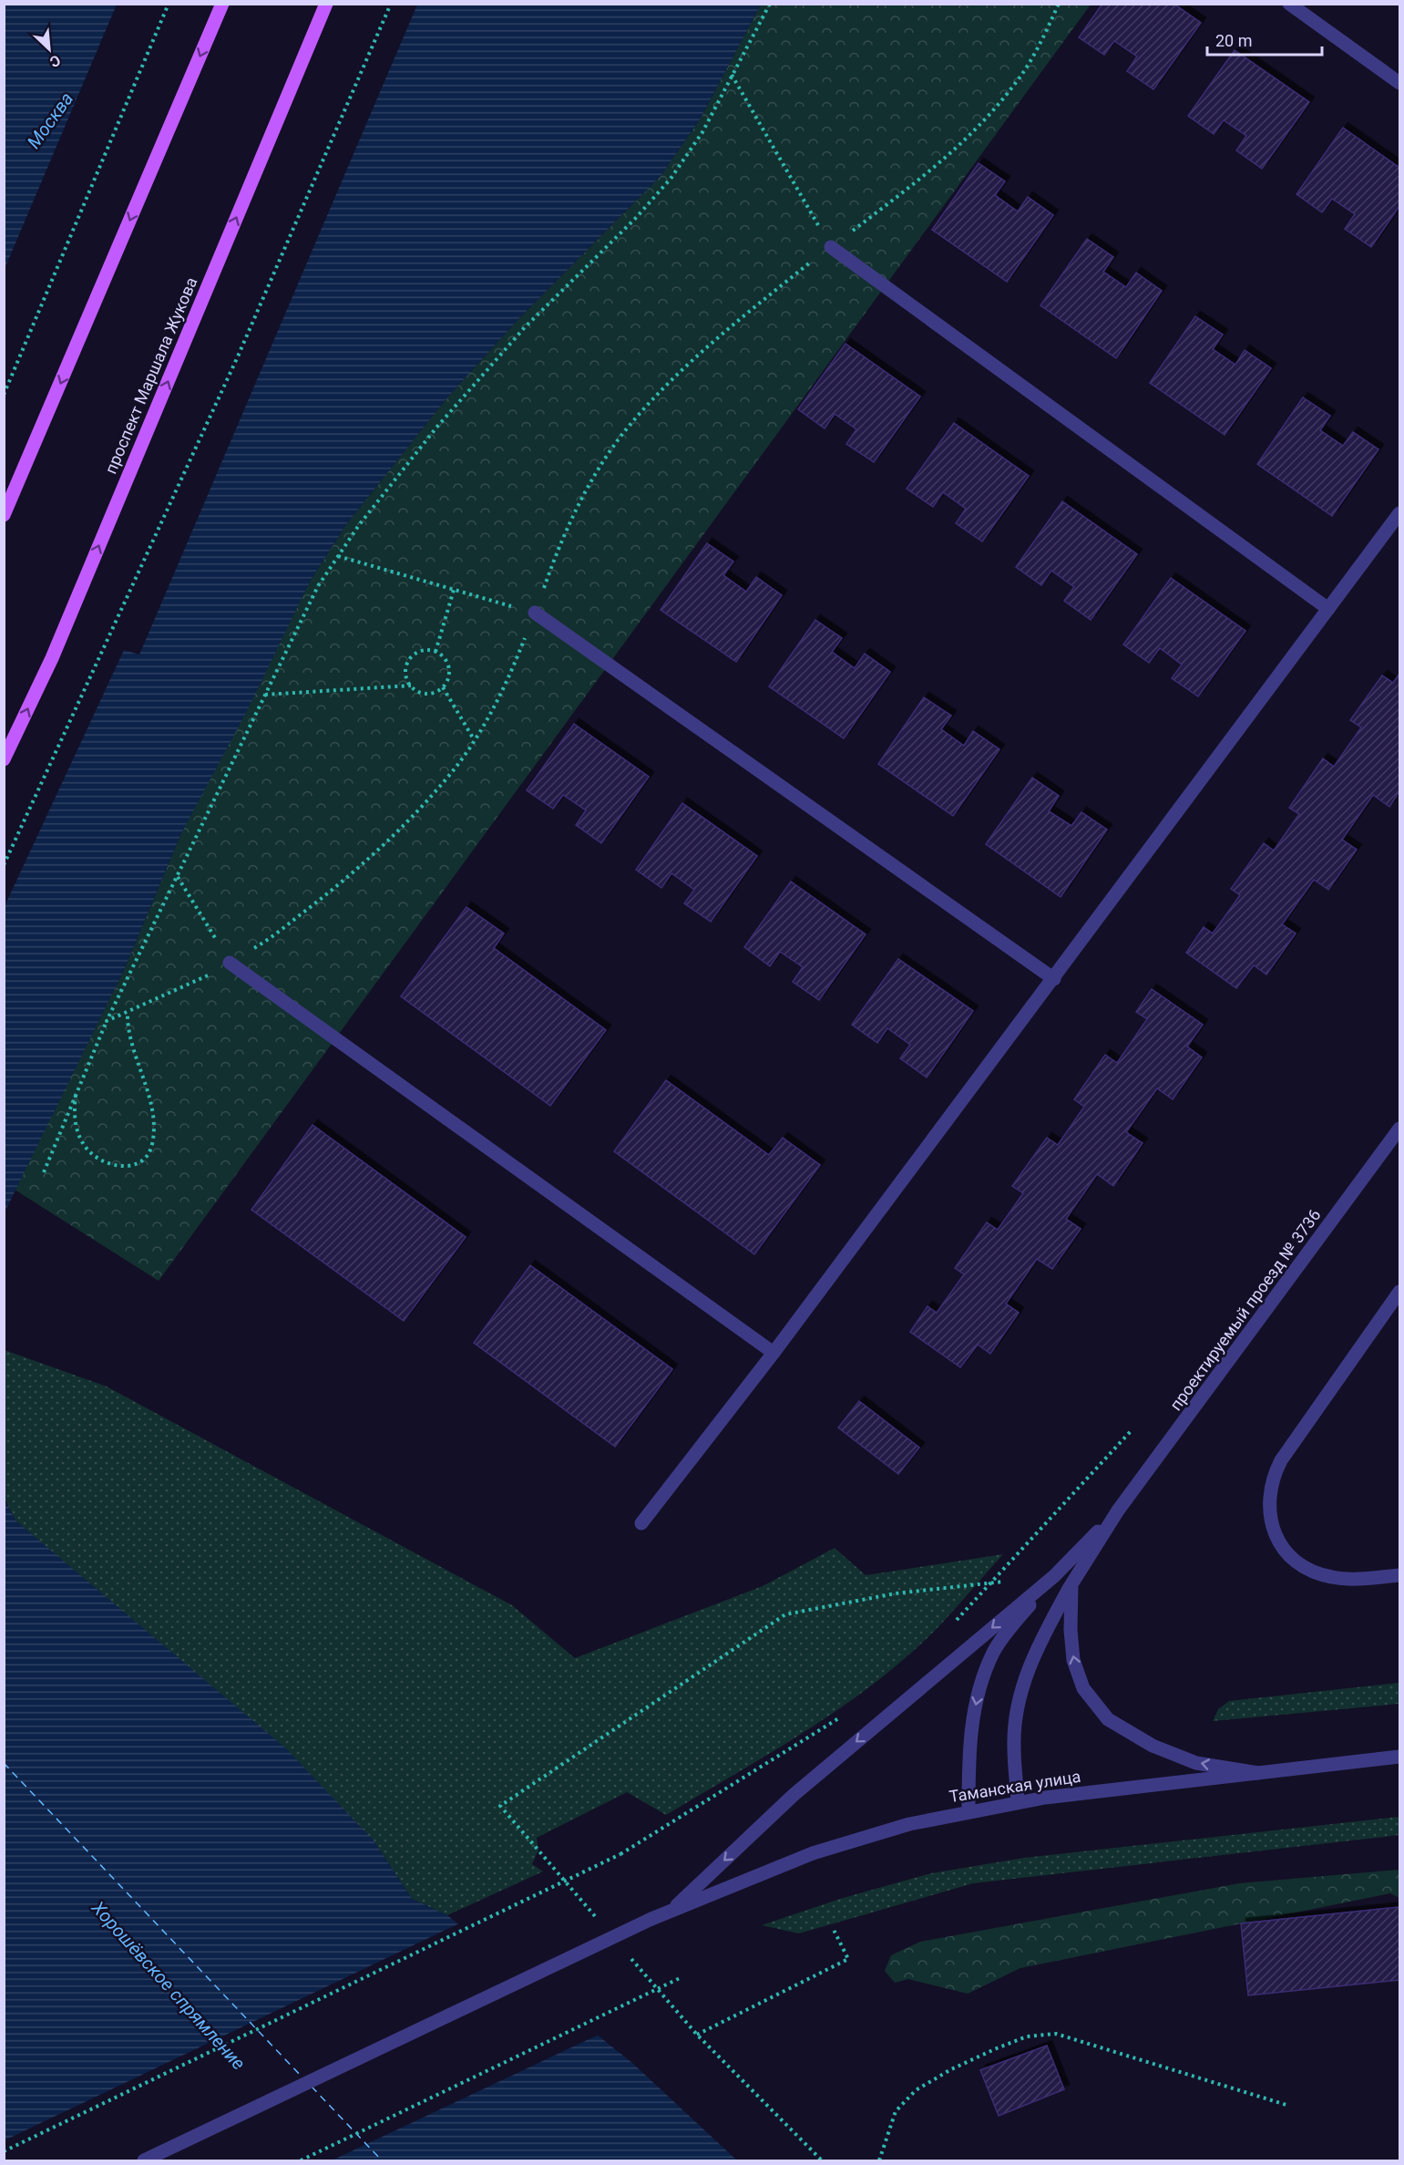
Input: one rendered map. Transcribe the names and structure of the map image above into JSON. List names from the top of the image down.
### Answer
{
  "streets": {
    "main road": ["проспект Маршала Жукова"],
    "street": ["проектируемый проезд № 3736", "Таманская улица"]
  },
  "water": ["Москва", "Хорошёвское спрямление"],
  "scale_bar": "20 m",
  "north": "bottom right"
}
